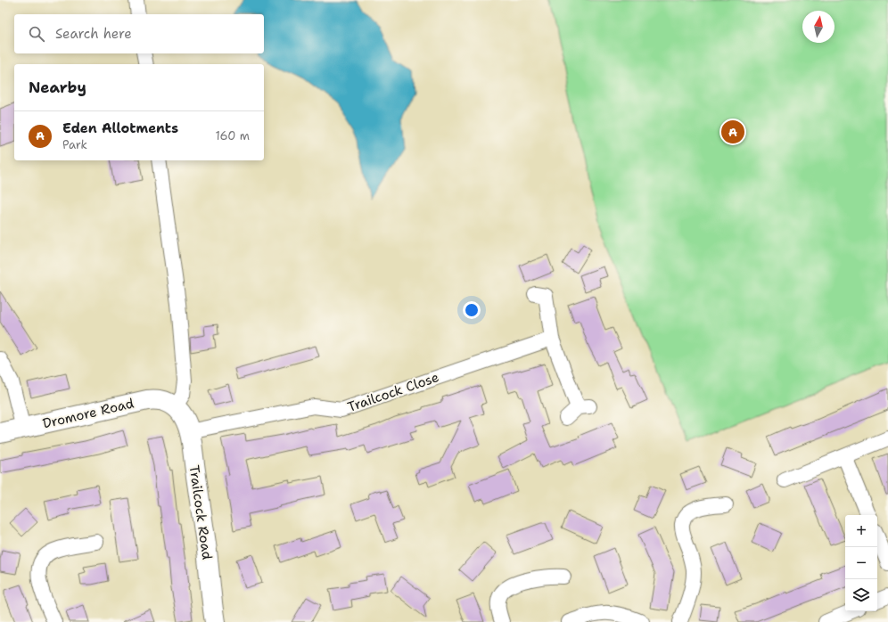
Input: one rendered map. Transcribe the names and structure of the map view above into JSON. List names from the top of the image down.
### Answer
{
  "streets": {
    "street": ["Trailcock Close", "Dromore Road", "Trailcock Road"]
  },
  "crossings": [
    ["Trailcock Close", "Trailcock Road"],
    ["Dromore Road", "Trailcock Road"]
  ],
  "north": "top",
  "page": {
    "search": "Search here",
    "heading": "Nearby",
    "list": [
      {
        "mark": "A",
        "name": "Eden Allotments",
        "note": "Park",
        "value": "160 m"
      }
    ],
    "pins": "A",
    "map_buttons": ["+", "−"]
  }
}
